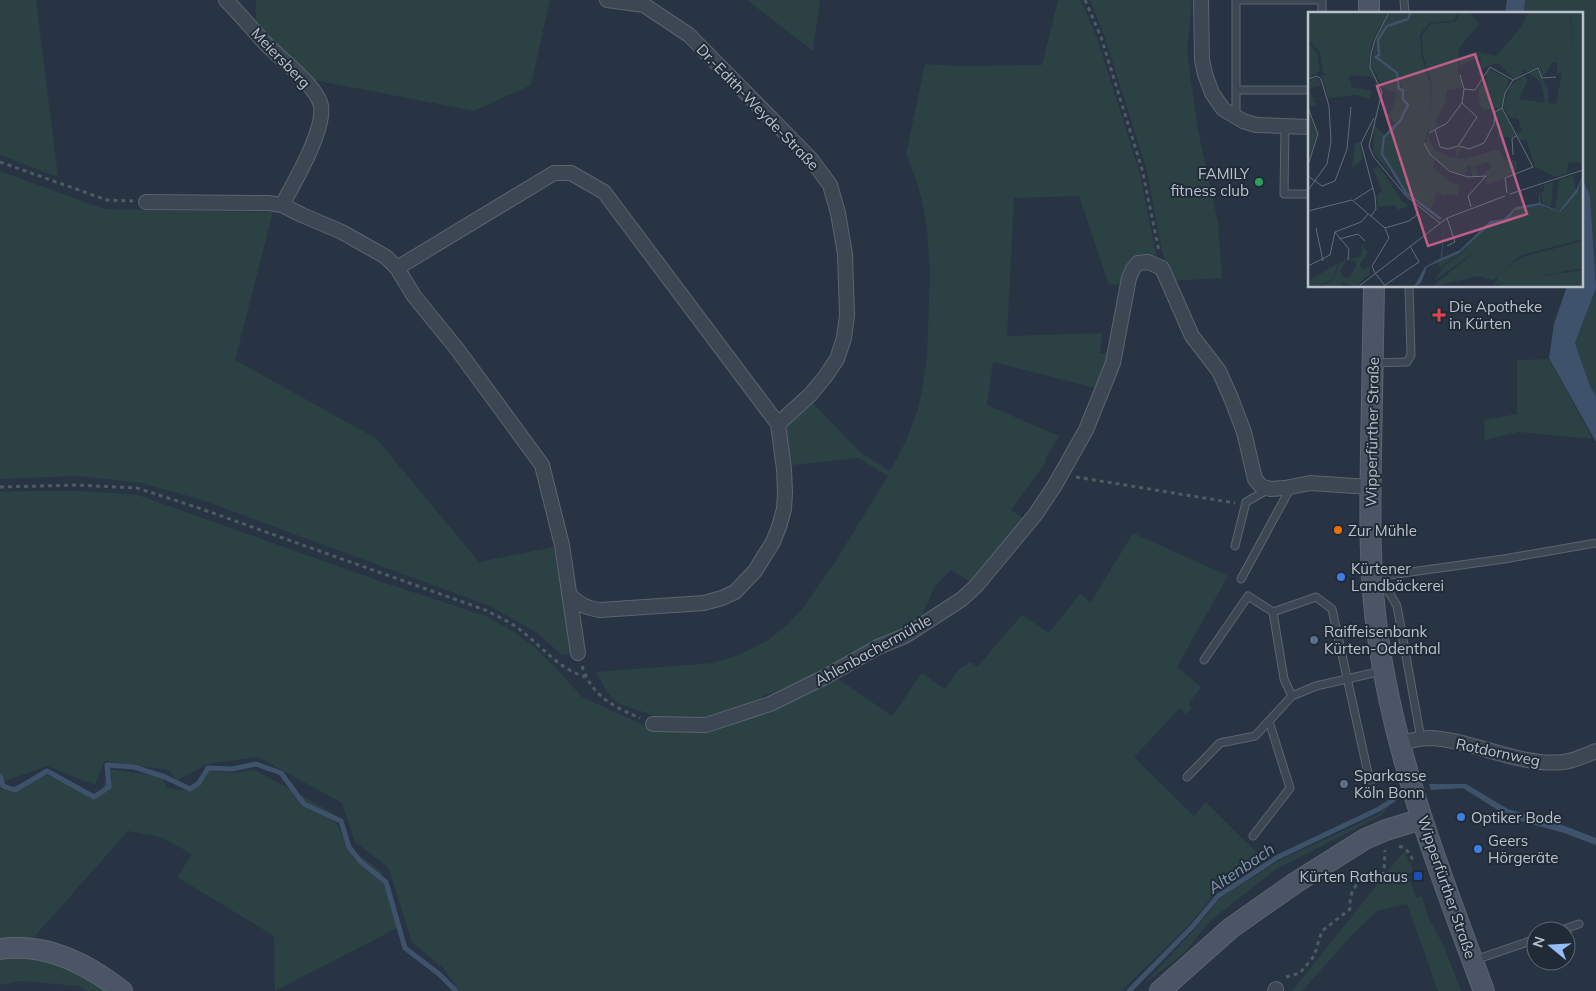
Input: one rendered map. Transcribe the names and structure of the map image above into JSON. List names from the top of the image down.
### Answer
{
  "streets": {
    "main road": ["Wipperfürther Straße"],
    "street": [
      "Meiersberg",
      "Dr.-Edith-Weyde-Straße",
      "Ahlenbachermühle",
      "Rotdornweg"
    ]
  },
  "crossings": [
    ["Wipperfürther Straße", "Rotdornweg"]
  ],
  "water": ["Altenbach"],
  "places": {
    "other": [
      "FAMILY fitness club",
      "Zur Mühle",
      "Kürtener Landbäckerei",
      "Raiffeisenbank Kürten-Odenthal",
      "Sparkasse Köln Bonn",
      "Optiker Bode",
      "Geers Hörgeräte"
    ],
    "health": ["Die Apotheke in Kürten"],
    "transit": ["Kürten Rathaus"]
  },
  "north": "left"
}
